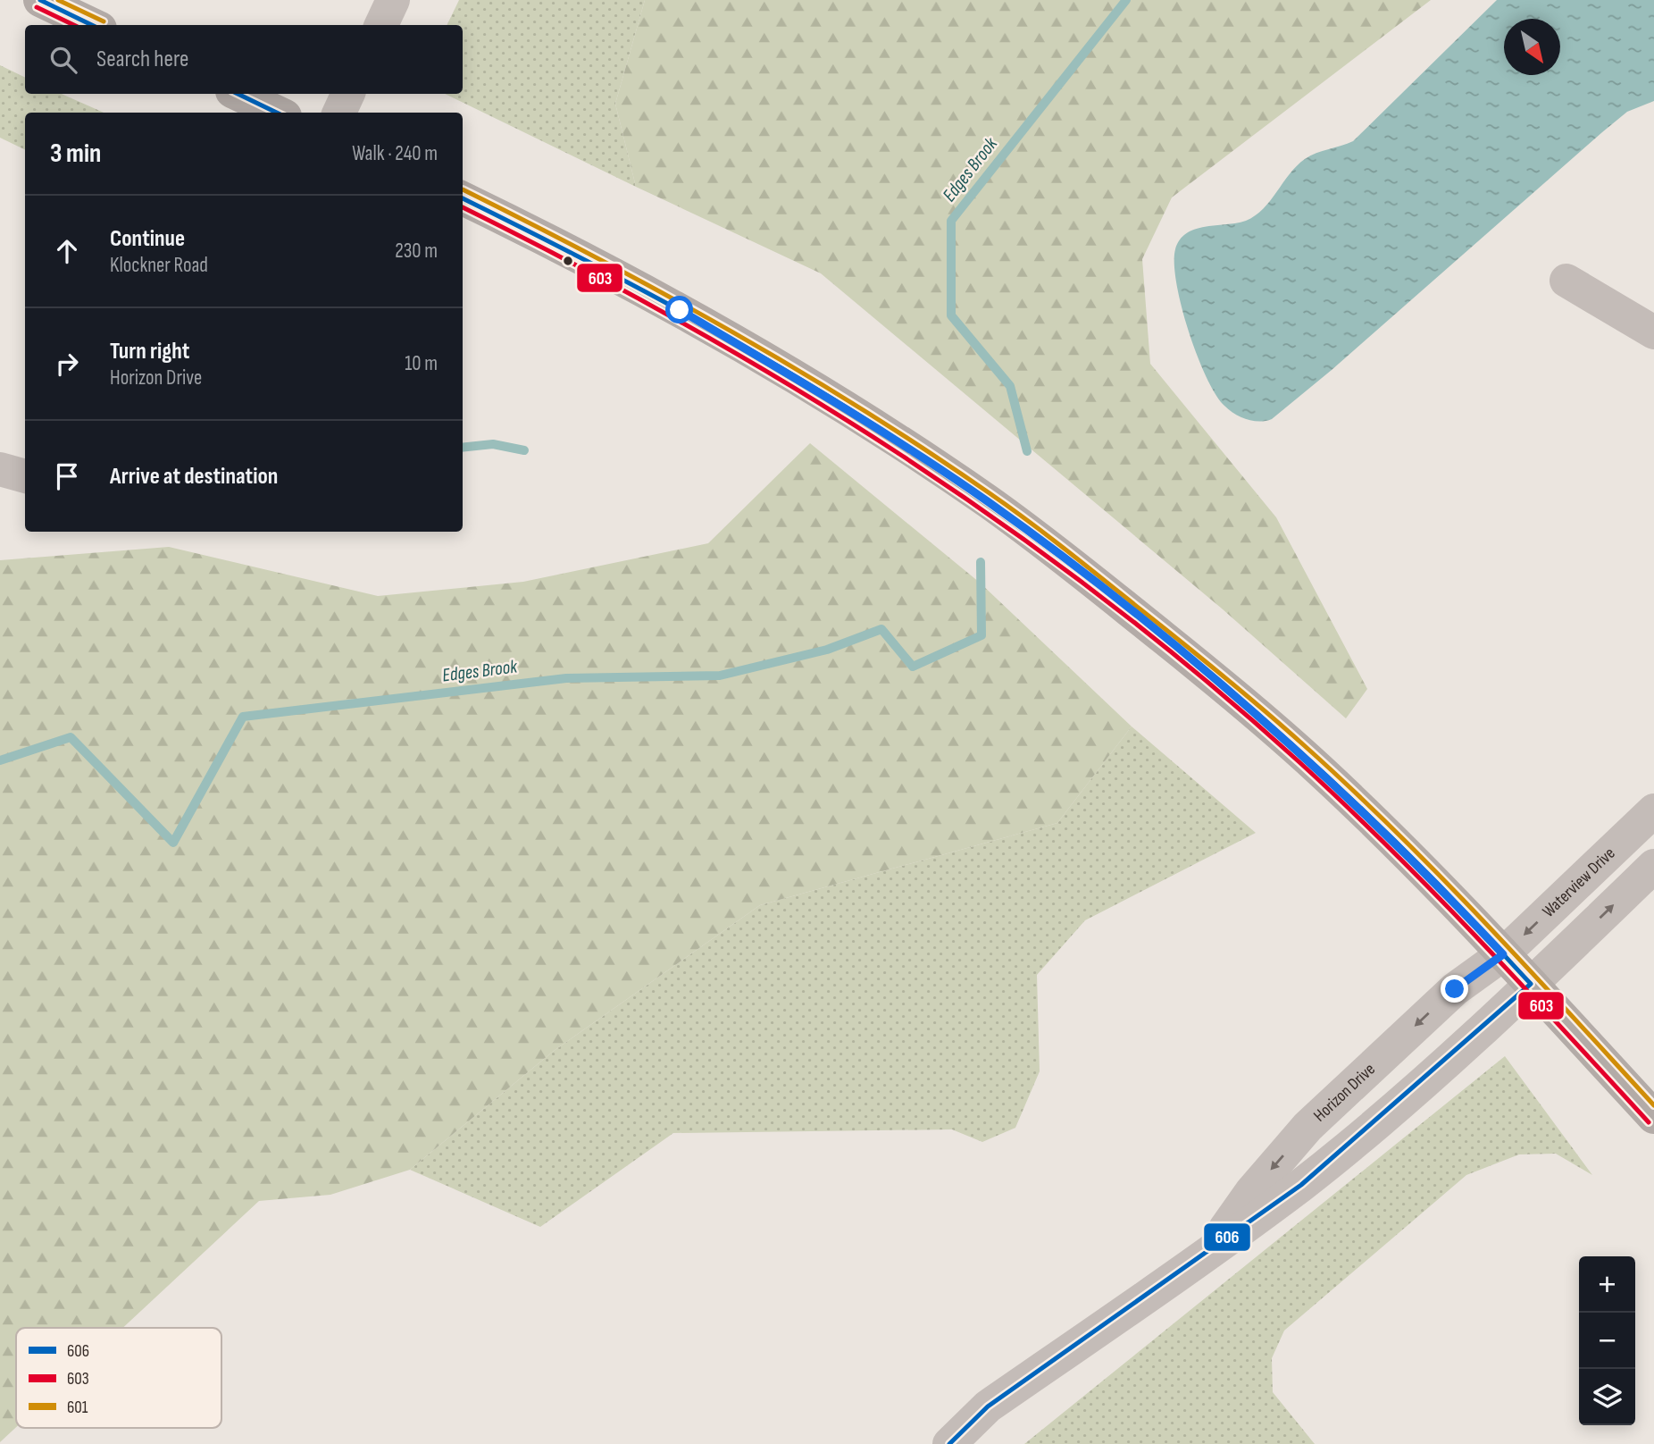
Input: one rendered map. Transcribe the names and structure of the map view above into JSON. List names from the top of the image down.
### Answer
{
  "streets": {
    "street": ["Waterview Drive", "Horizon Drive"]
  },
  "crossings": [
    ["Waterview Drive", "Horizon Drive"]
  ],
  "water": ["Edges Brook"],
  "lines": ["transit line 606", "transit line 601", "transit line 603"],
  "legend": ["606", "603", "601"],
  "north": "bottom right",
  "page": {
    "search": "Search here",
    "heading": ["3 min", "Walk · 240 m"],
    "list": [
      ["Continue", "Klockner Road", "230 m"],
      ["Turn right", "Horizon Drive", "10 m"],
      "Arrive at destination"
    ],
    "map_buttons": ["+", "−"]
  }
}
